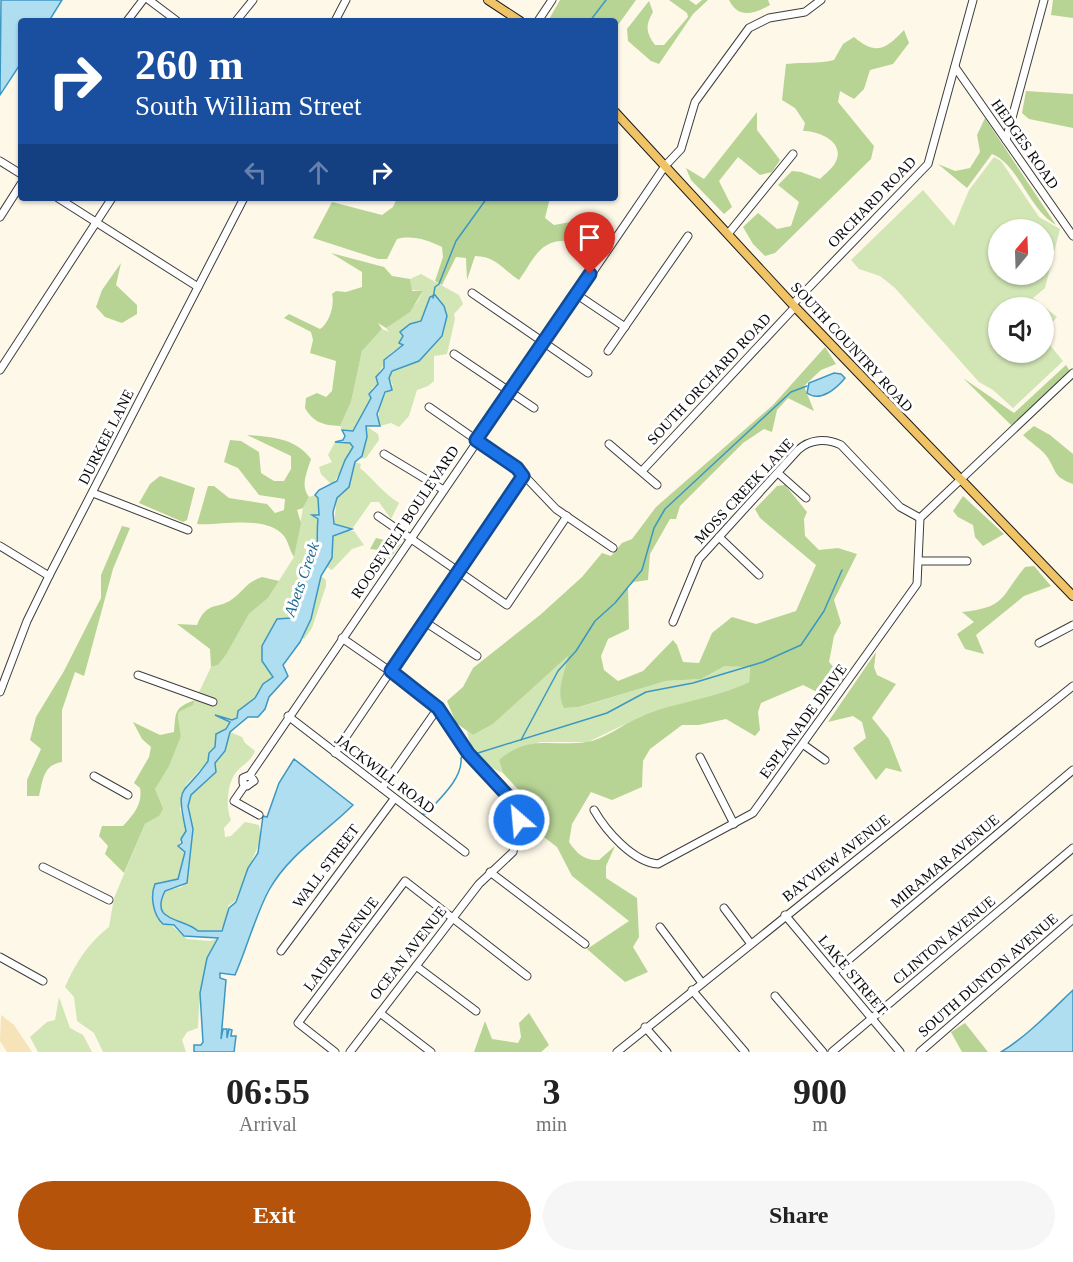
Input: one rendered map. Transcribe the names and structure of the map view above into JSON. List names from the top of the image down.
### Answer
{
  "streets": {
    "main road": ["SOUTH COUNTRY ROAD"],
    "street": [
      "HEDGES ROAD",
      "ORCHARD ROAD",
      "SOUTH ORCHARD ROAD",
      "DURKEE LANE",
      "MOSS CREEK LANE",
      "ROOSEVELT BOULEVARD",
      "ESPLANADE DRIVE",
      "JACKWILL ROAD",
      "BAYVIEW AVENUE",
      "MIRAMAR AVENUE",
      "WALL STREET",
      "CLINTON AVENUE",
      "LAURA AVENUE",
      "OCEAN AVENUE",
      "LAKE STREET",
      "SOUTH DUNTON AVENUE"
    ]
  },
  "crossings": [
    ["HEDGES ROAD", "ORCHARD ROAD"],
    ["ORCHARD ROAD", "SOUTH COUNTRY ROAD"],
    ["ORCHARD ROAD", "SOUTH ORCHARD ROAD"],
    ["SOUTH COUNTRY ROAD", "SOUTH ORCHARD ROAD"],
    ["SOUTH COUNTRY ROAD", "ROOSEVELT BOULEVARD"],
    ["MOSS CREEK LANE", "ESPLANADE DRIVE"],
    ["ROOSEVELT BOULEVARD", "JACKWILL ROAD"],
    ["ROOSEVELT BOULEVARD", "OCEAN AVENUE"],
    ["JACKWILL ROAD", "WALL STREET"],
    ["BAYVIEW AVENUE", "LAKE STREET"],
    ["MIRAMAR AVENUE", "LAKE STREET"],
    ["CLINTON AVENUE", "LAKE STREET"],
    ["LAURA AVENUE", "OCEAN AVENUE"]
  ],
  "water": ["Abets Creek"],
  "north": "top",
  "page": {
    "turn": ["260 m", "South William Street"],
    "eta": [
      "06:55",
      "Arrival",
      "3",
      "min",
      "900",
      "m"
    ],
    "buttons": ["Exit", "Share"]
  }
}
